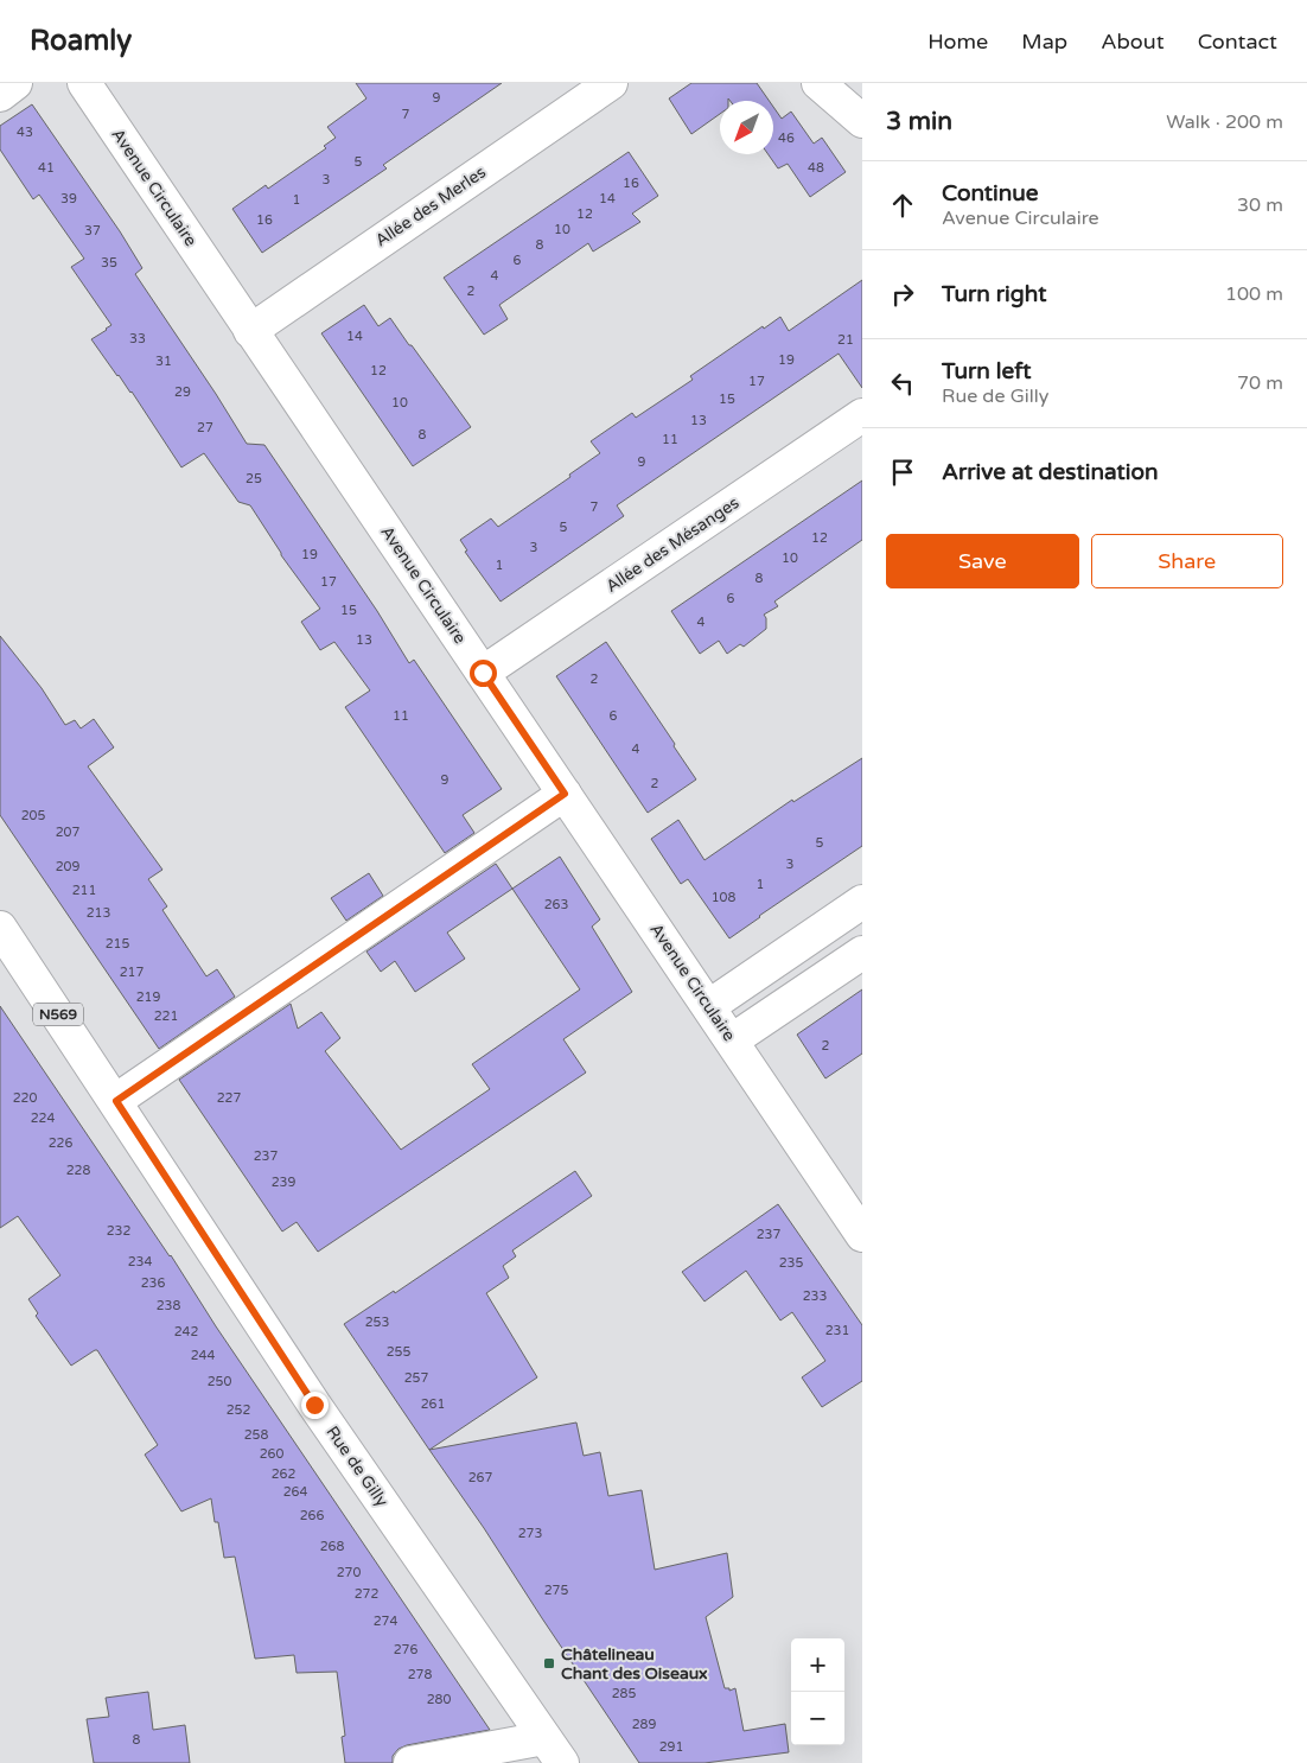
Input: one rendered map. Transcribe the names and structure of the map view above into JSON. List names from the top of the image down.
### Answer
{
  "streets": {
    "street": [
      "Avenue Circulaire",
      "Allée des Merles",
      "Allée des Mésanges",
      "N569",
      "Rue de Gilly"
    ]
  },
  "crossings": [
    ["Avenue Circulaire", "Allée des Merles"],
    ["Avenue Circulaire", "Allée des Mésanges"]
  ],
  "places": {
    "transit": ["Châtelineau Chant des Oiseaux"]
  },
  "house_numbers": [
    "9",
    "7",
    "43",
    "46",
    "5",
    "41",
    "48",
    "3",
    "16",
    "39",
    "14",
    "1",
    "12",
    "16",
    "10",
    "37",
    "8",
    "6",
    "35",
    "4",
    "2",
    "14",
    "33",
    "21",
    "19",
    "31",
    "12",
    "17",
    "29",
    "15",
    "10",
    "13",
    "27",
    "8",
    "11",
    "9",
    "25",
    "7",
    "5",
    "12",
    "3",
    "19",
    "10",
    "1",
    "8",
    "17",
    "6",
    "15",
    "4",
    "13",
    "2",
    "11",
    "6",
    "4",
    "9",
    "2",
    "205",
    "207",
    "5",
    "3",
    "209",
    "1",
    "211",
    "108",
    "263",
    "213",
    "215",
    "217",
    "219",
    "221",
    "2",
    "220",
    "227",
    "224",
    "226",
    "237",
    "228",
    "239",
    "232",
    "237",
    "234",
    "235",
    "236",
    "233",
    "238",
    "253",
    "231",
    "242",
    "255",
    "244",
    "257",
    "250",
    "261",
    "252",
    "258",
    "260",
    "262",
    "267",
    "264",
    "266",
    "273",
    "268",
    "270",
    "275",
    "272",
    "274",
    "276",
    "278",
    "285",
    "280",
    "289",
    "8",
    "291"
  ],
  "north": "bottom left",
  "page": {
    "header": "Roamly",
    "nav": [
      "Home",
      "Map",
      "About",
      "Contact"
    ],
    "heading": ["3 min", "Walk · 200 m"],
    "list": [
      ["Continue", "Avenue Circulaire", "30 m"],
      ["Turn right", "100 m"],
      ["Turn left", "Rue de Gilly", "70 m"],
      "Arrive at destination"
    ],
    "buttons": ["Save", "Share"],
    "map_buttons": ["+", "−"]
  }
}
